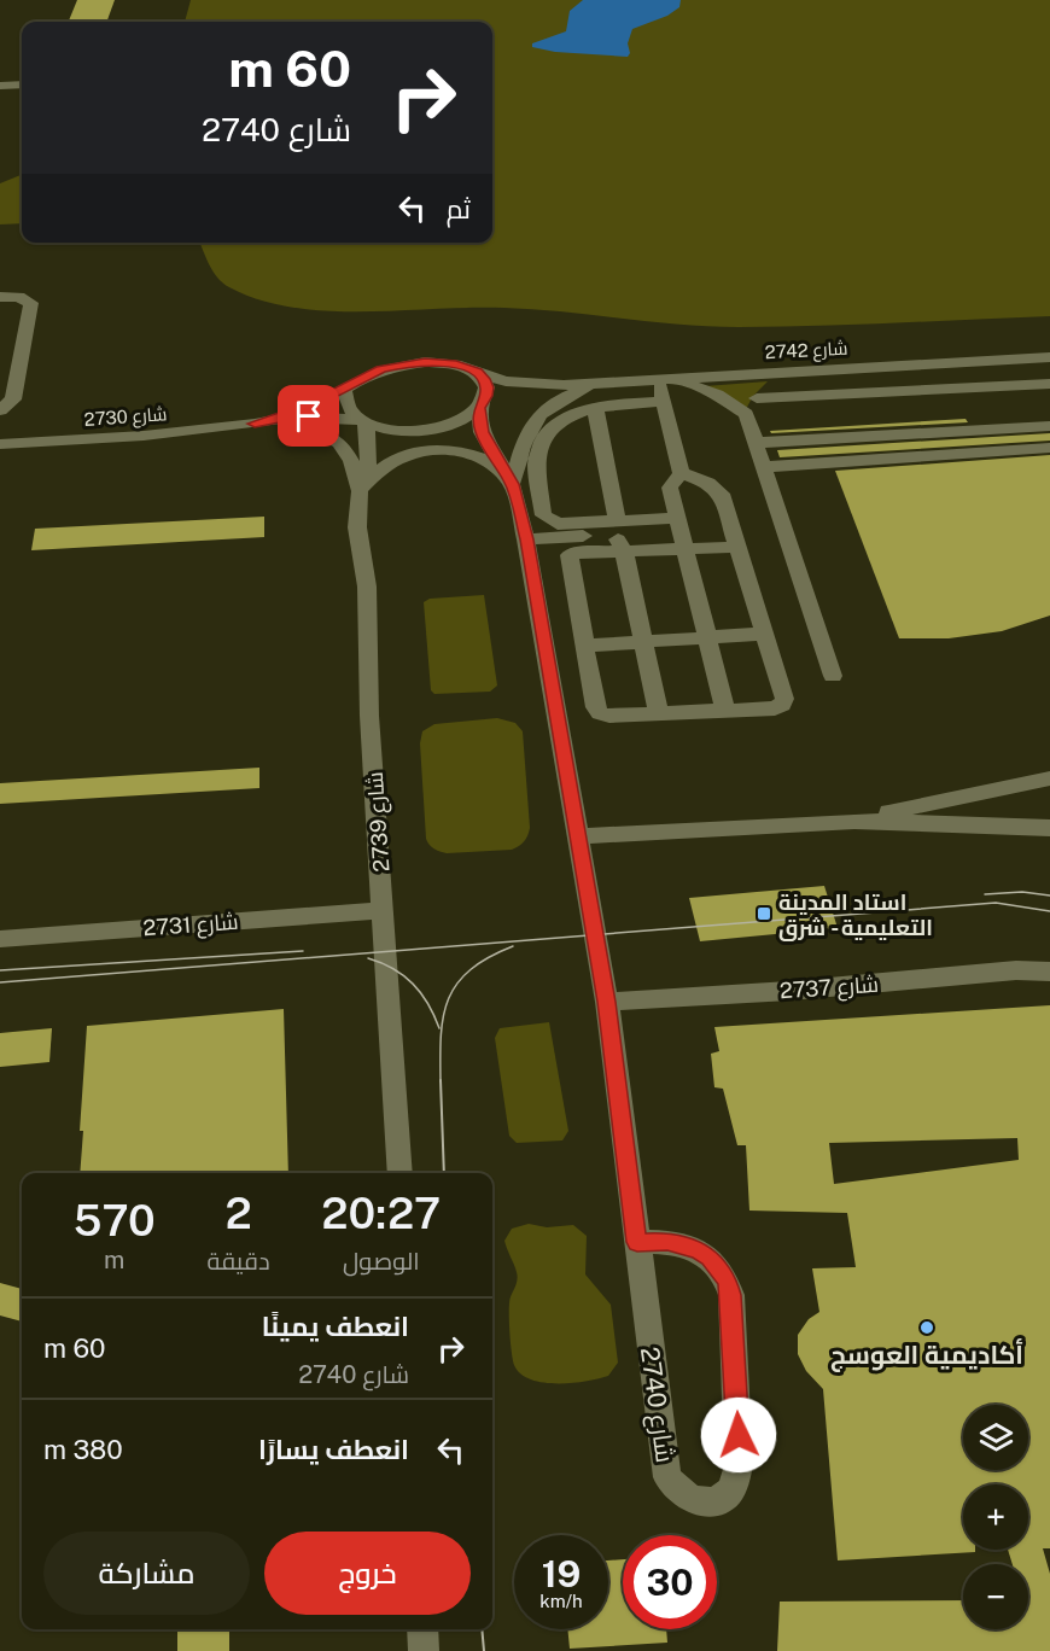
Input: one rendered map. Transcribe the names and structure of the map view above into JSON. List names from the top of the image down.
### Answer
{
  "streets": {
    "street": [
      "شارع 2742",
      "شارع 2730",
      "شارع 2739",
      "شارع 2731",
      "شارع 2737",
      "شارع 2740"
    ]
  },
  "crossings": [
    ["شارع 2742", "شارع 2730"],
    ["شارع 2742", "شارع 2740"],
    ["شارع 2730", "شارع 2739"],
    ["شارع 2739", "شارع 2731"],
    ["شارع 2737", "شارع 2740"]
  ],
  "places": {
    "transit": ["استاد المدينة التعليمية - شرق"],
    "other": ["أكاديمية العوسج"]
  },
  "page": {
    "turn": ["60 m", "شارع 2740"],
    "then": "ثم",
    "eta": [
      "20:27",
      "الوصول",
      "2",
      "دقيقة",
      "570",
      "m"
    ],
    "list": [
      {
        "name": "انعطف يمينًا",
        "note": "شارع 2740",
        "value": "60 m"
      },
      {
        "name": "انعطف يسارًا",
        "value": "380 m"
      }
    ],
    "map_buttons": ["+", "−"],
    "buttons": ["خروج", "مشاركة"],
    "speed": "19 km/h",
    "limit": "30"
  }
}
